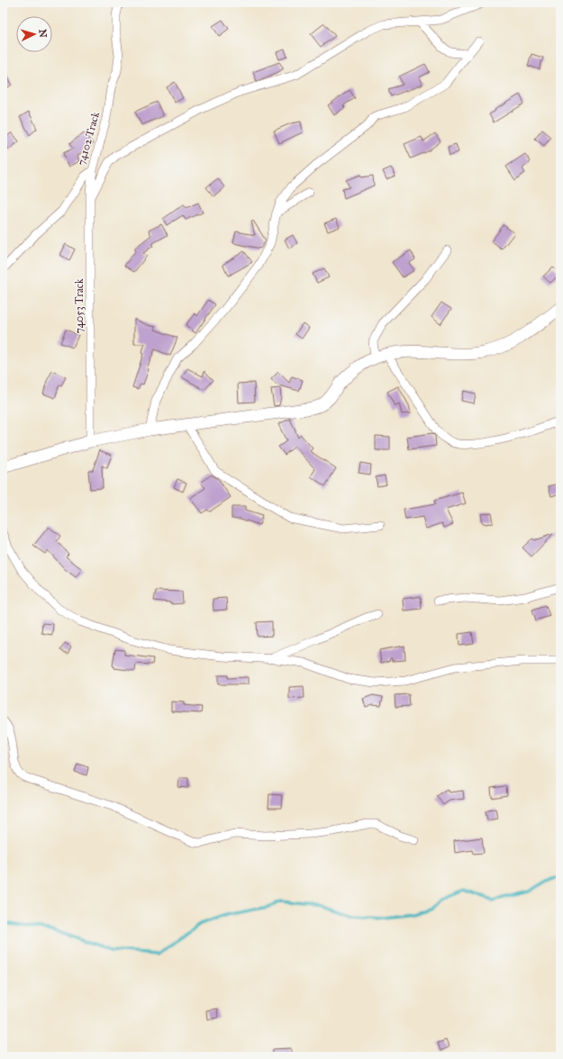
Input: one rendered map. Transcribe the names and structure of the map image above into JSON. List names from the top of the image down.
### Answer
{
  "streets": {
    "street": ["74102 Track", "74053 Track"]
  },
  "crossings": [
    ["74102 Track", "74053 Track"]
  ],
  "north": "right"
}
